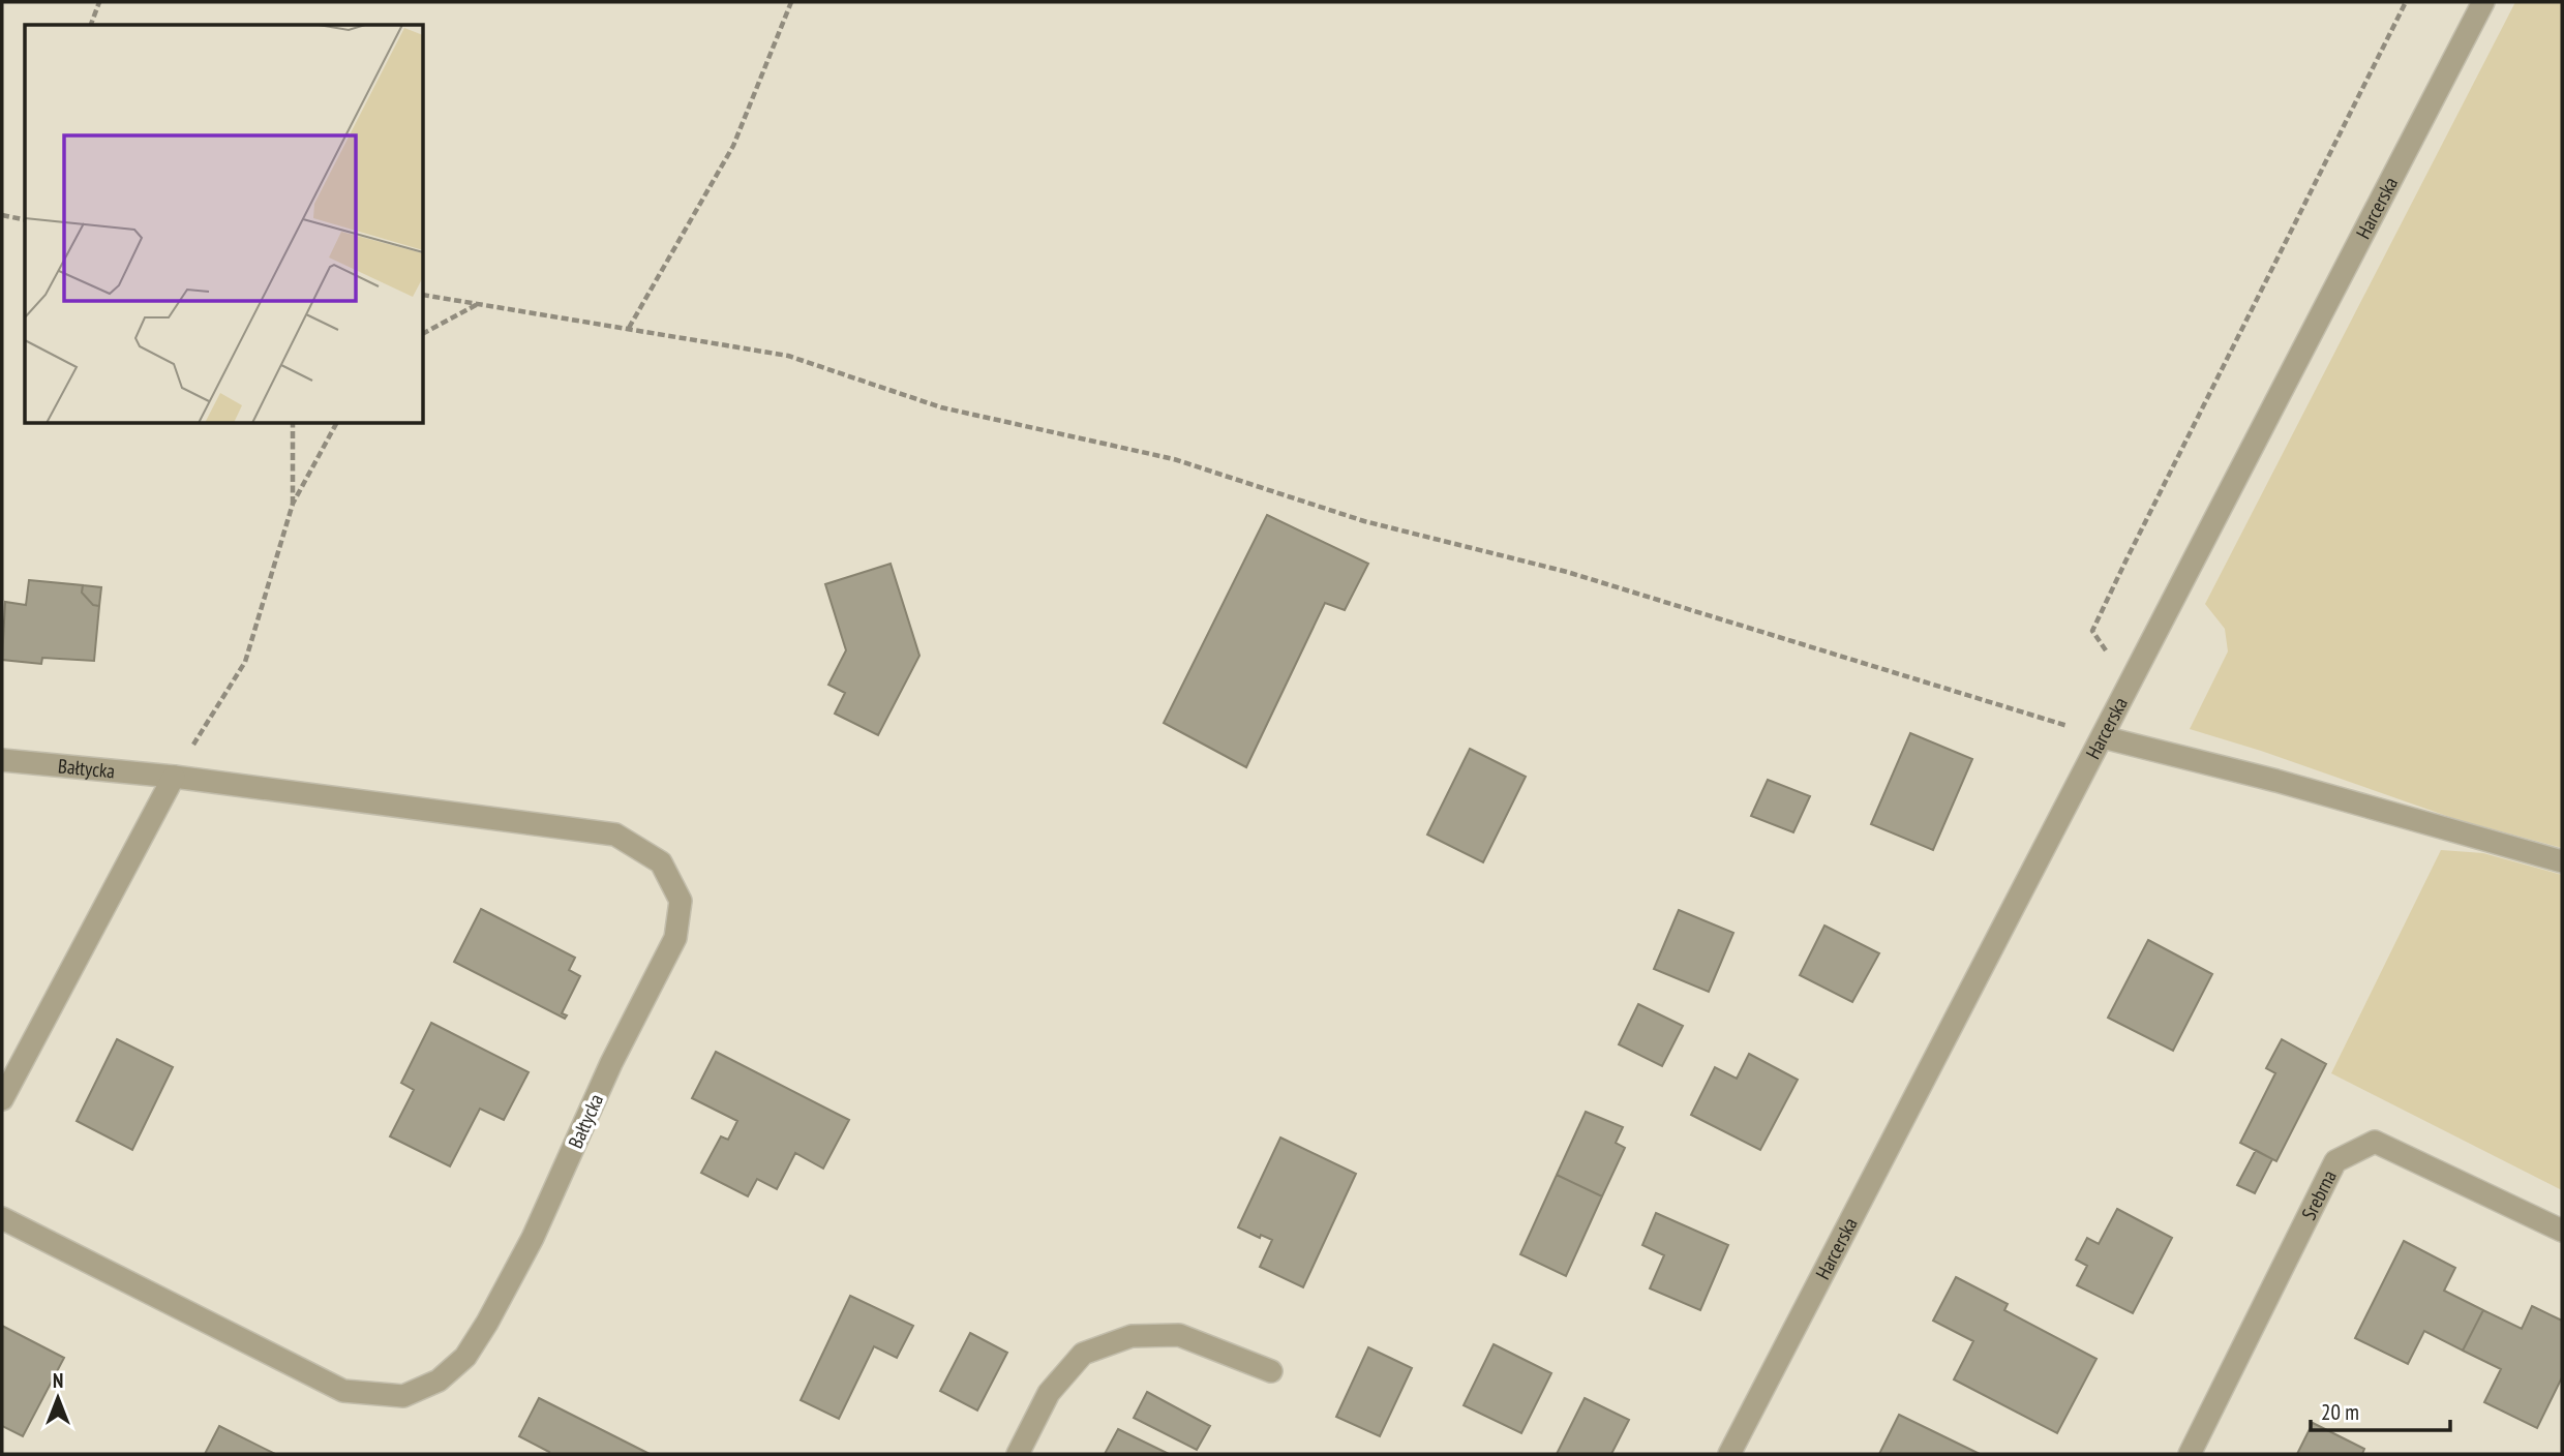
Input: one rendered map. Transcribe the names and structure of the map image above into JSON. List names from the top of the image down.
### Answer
{
  "streets": {
    "street": ["Harcerska", "Bałtycka", "Srebrna"]
  },
  "scale_bar": "20 m",
  "north": "top"
}
